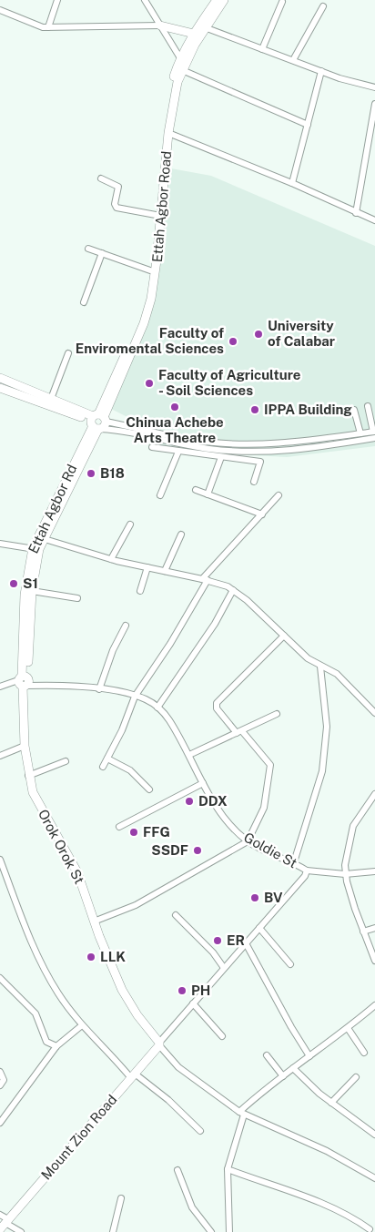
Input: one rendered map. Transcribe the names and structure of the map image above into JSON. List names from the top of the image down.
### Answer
{
  "streets": {
    "main road": [
      "Ettah Agbor Road",
      "Ettah Agbor Rd",
      "Orok Orok St",
      "Mount Zion Road"
    ],
    "street": ["Goldie St"]
  },
  "crossings": [
    ["Ettah Agbor Road", "Ettah Agbor Rd"],
    ["Ettah Agbor Rd", "Orok Orok St"],
    ["Ettah Agbor Rd", "Goldie St"],
    ["Orok Orok St", "Goldie St"],
    ["Orok Orok St", "Mount Zion Road"],
    ["Goldie St", "Mount Zion Road"]
  ],
  "places": [
    "University of Calabar",
    "Faculty of Enviromental Sciences",
    "Faculty of Agriculture - Soil Sciences",
    "Chinua Achebe Arts Theatre",
    "IPPA Building",
    "B18",
    "S1",
    "DDX",
    "FFG",
    "SSDF",
    "BV",
    "ER",
    "LLK",
    "PH"
  ]
}
